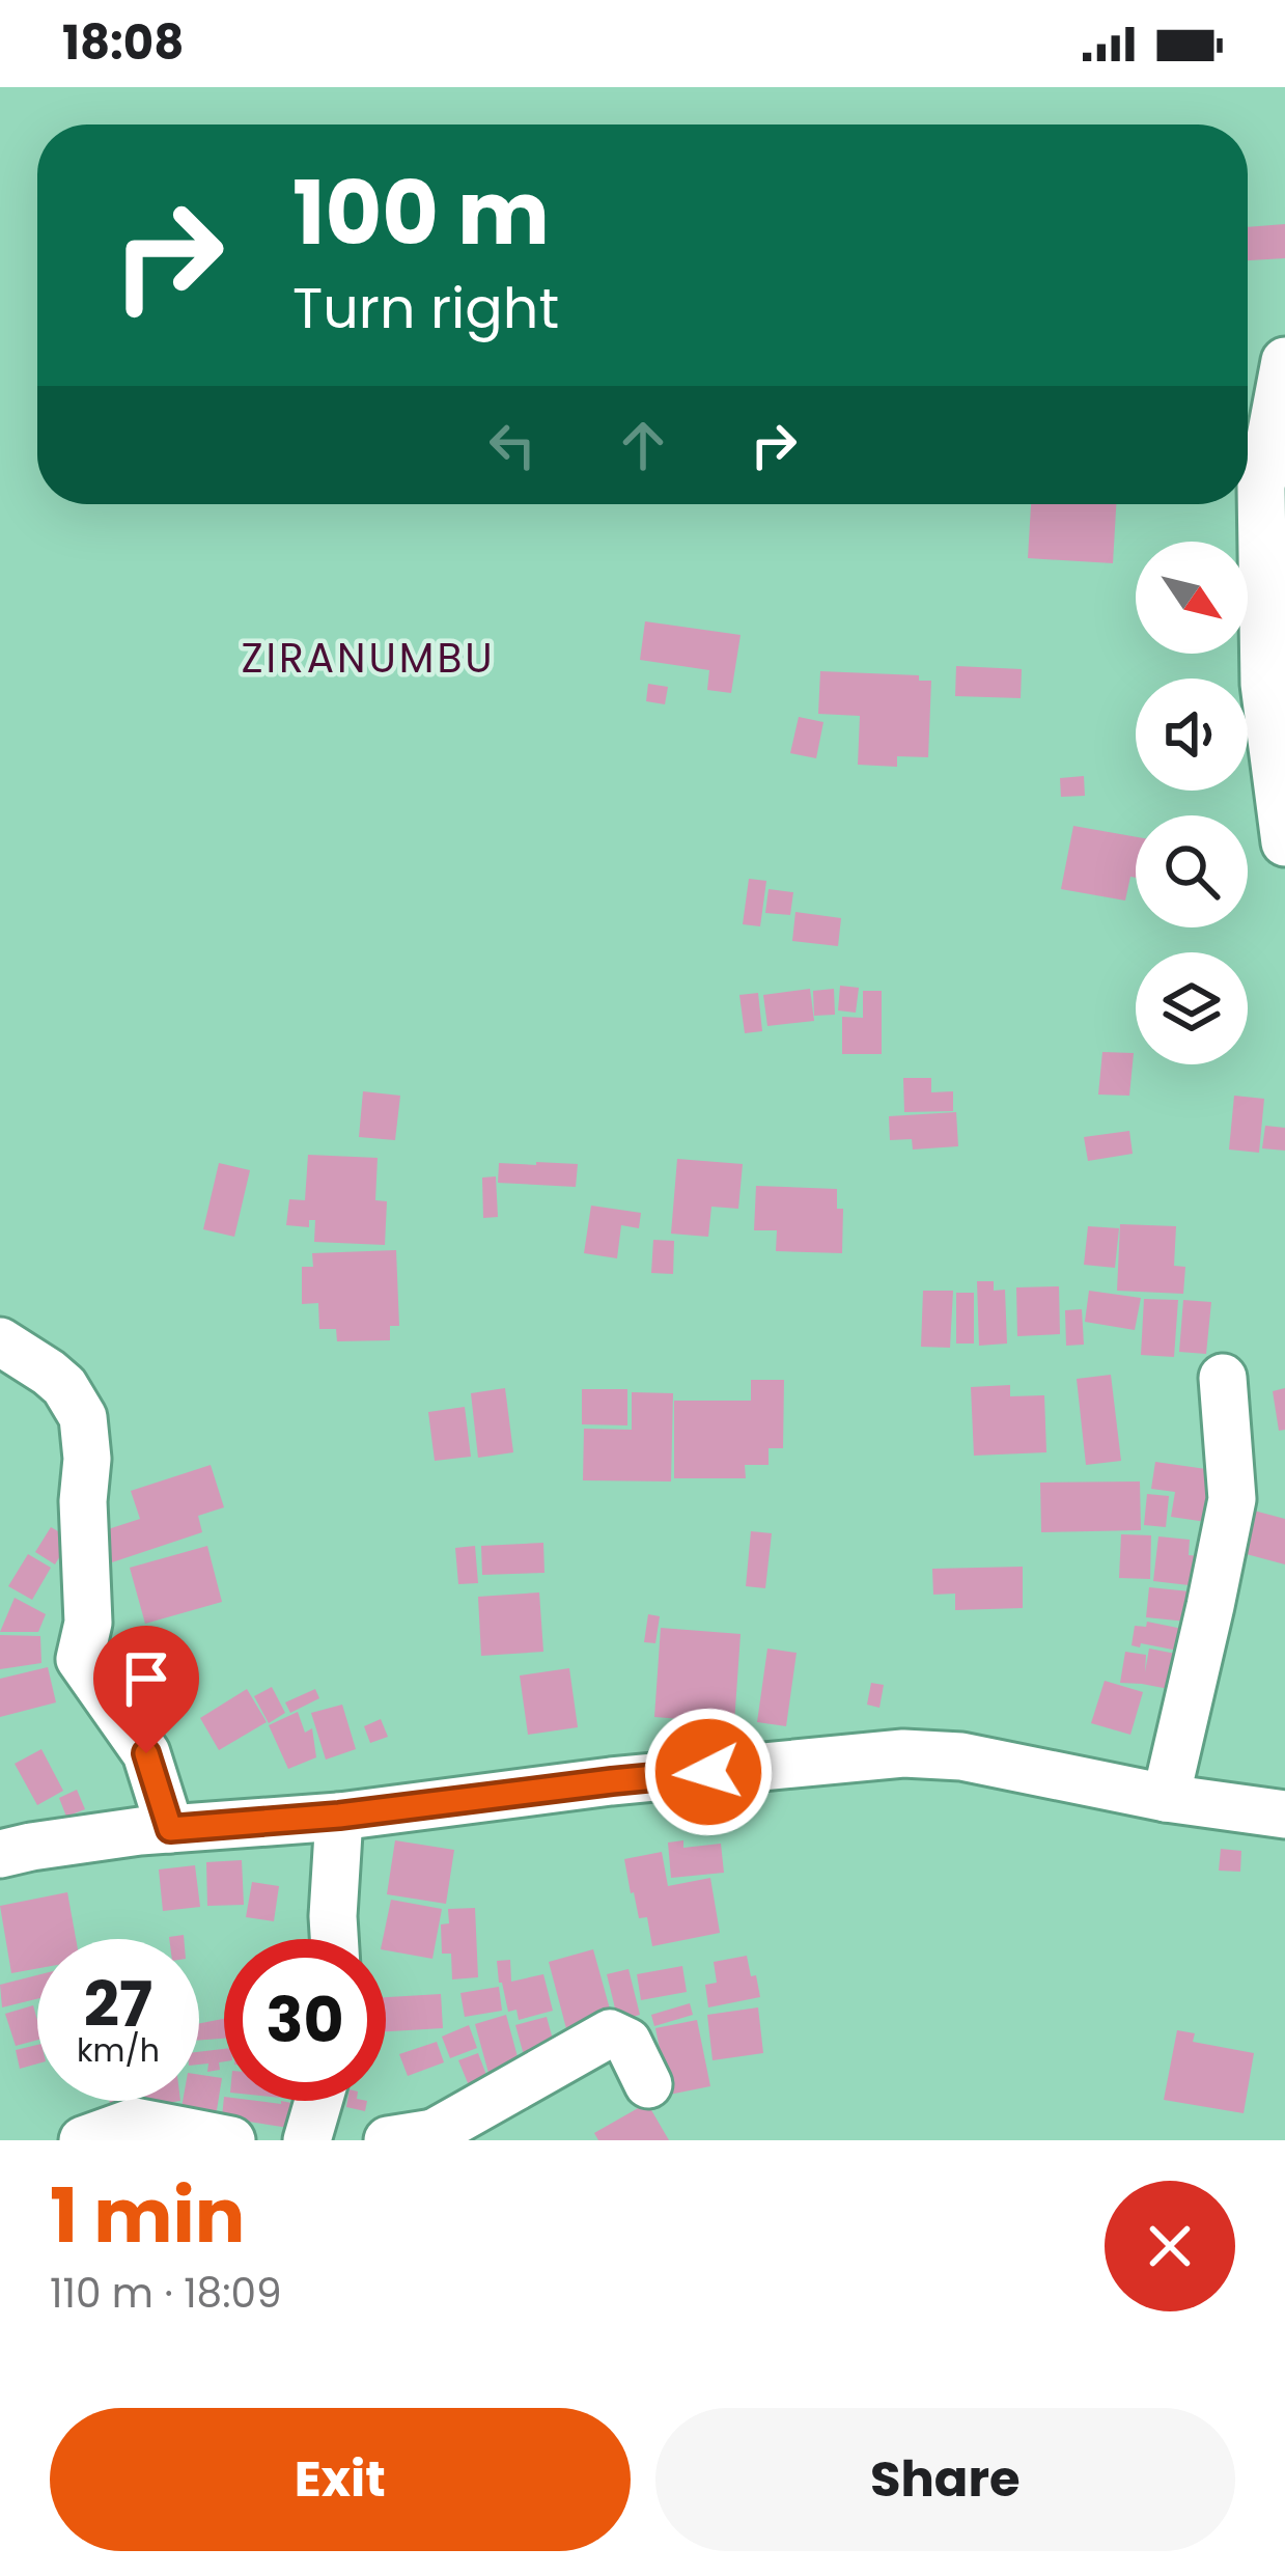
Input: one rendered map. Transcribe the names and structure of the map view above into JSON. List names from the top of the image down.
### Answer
{
  "districts": ["ZIRANUMBU"],
  "north": "bottom right",
  "page": {
    "status": "18:08",
    "turn": ["100 m", "Turn right"],
    "speed": "27 km/h",
    "limit": "30",
    "heading": ["1 min", "110 m · 18:09"],
    "buttons": ["Exit", "Share"]
  }
}
